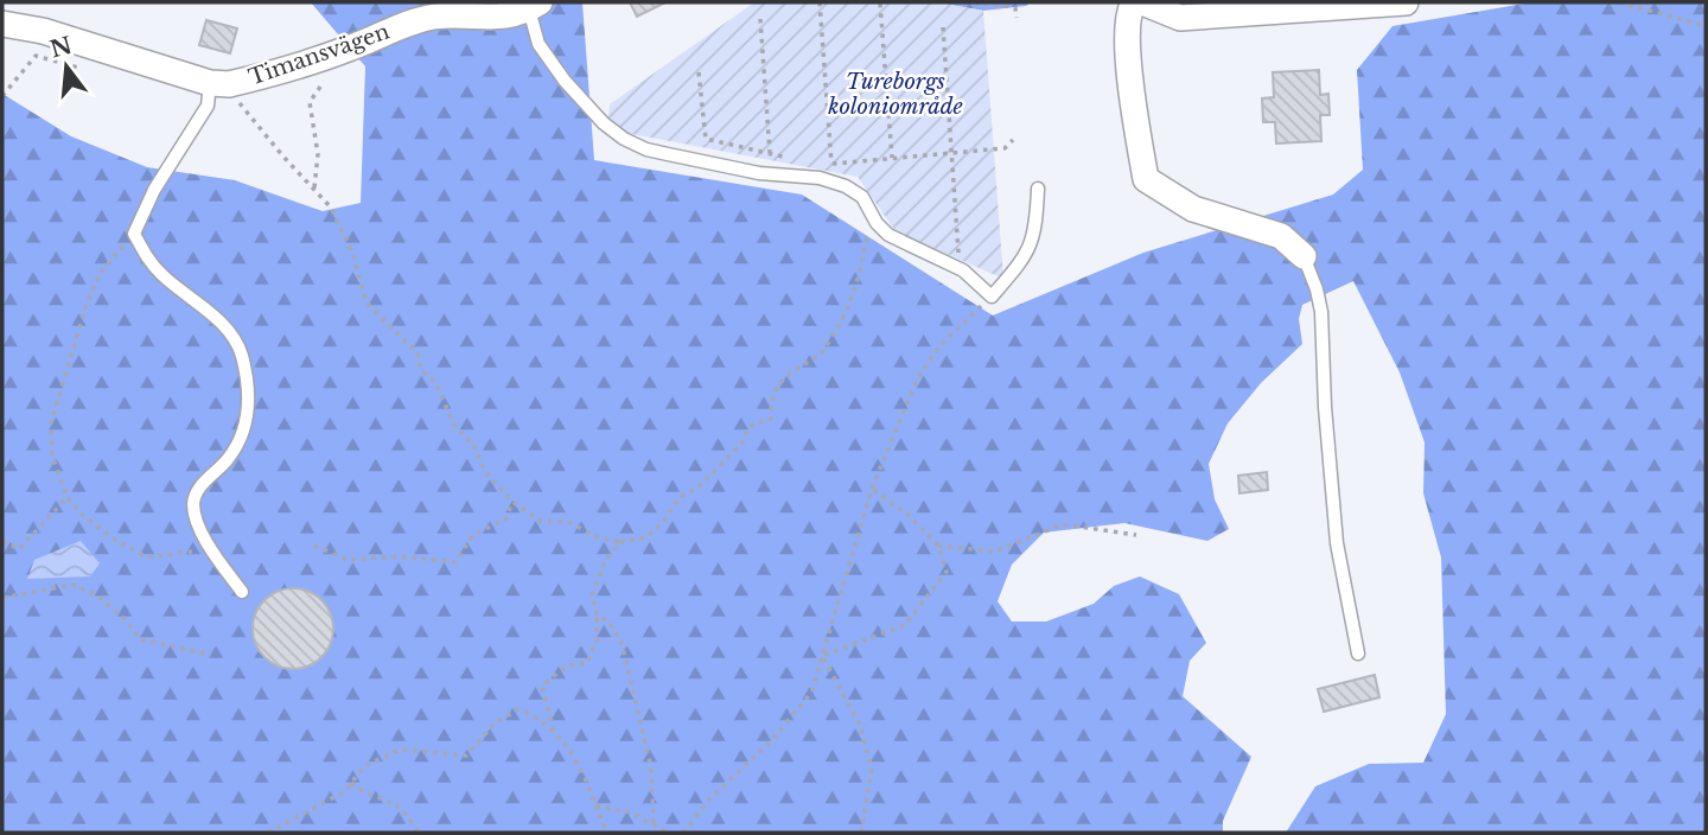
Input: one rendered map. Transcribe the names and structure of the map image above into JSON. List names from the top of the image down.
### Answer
{
  "streets": {
    "street": ["Timansvägen"]
  },
  "parks": ["Tureborgs koloniområde"],
  "north": "top"
}
